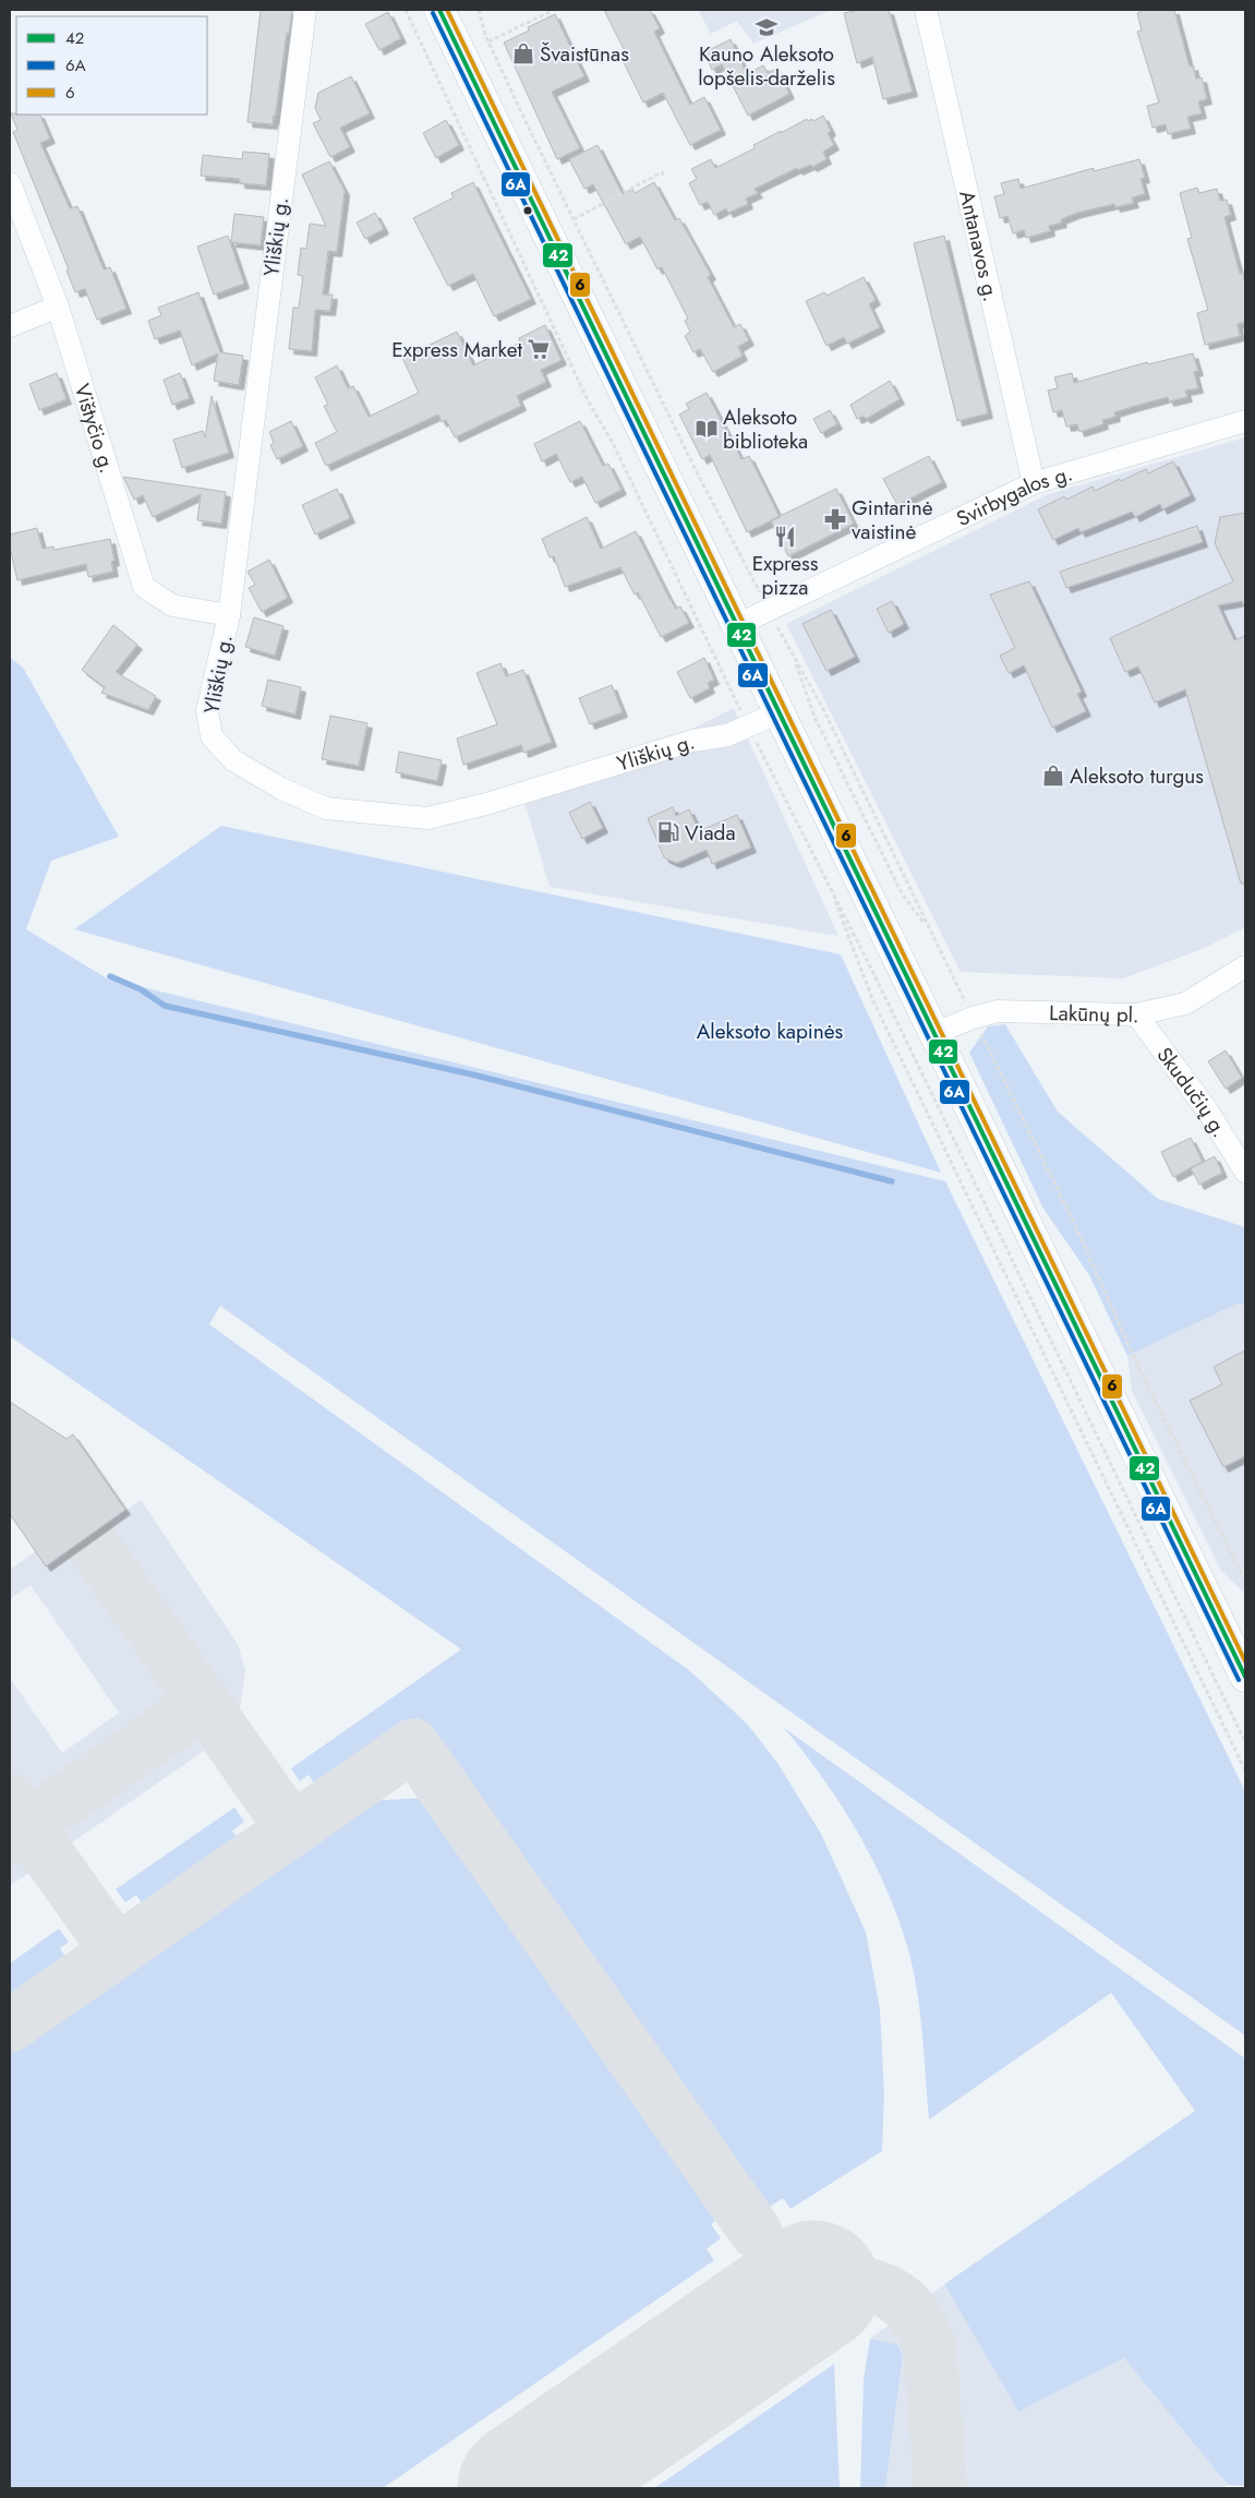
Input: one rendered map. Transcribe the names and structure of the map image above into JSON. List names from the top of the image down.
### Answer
{
  "streets": {
    "street": [
      "Yliškių g.",
      "Antanavos g.",
      "Vištyčio g.",
      "Svirbygalos g.",
      "Lakūnų pl.",
      "Skudučių g."
    ]
  },
  "crossings": [
    ["Yliškių g.", "Vištyčio g."],
    ["Antanavos g.", "Svirbygalos g."],
    ["Lakūnų pl.", "Skudučių g."]
  ],
  "parks": ["Aleksoto kapinės"],
  "places": {
    "school or university": ["Kauno Aleksoto lopšelis-darželis"],
    "shop": ["Švaistūnas", "Aleksoto turgus"],
    "supermarket": ["Express Market"],
    "library": ["Aleksoto biblioteka"],
    "pharmacy": ["Gintarinė vaistinė"],
    "restaurant": ["Express pizza"],
    "fuel station": ["Viada"]
  },
  "lines": ["transit line 42", "transit line 6", "transit line 6A"],
  "legend": ["42", "6A", "6"]
}
